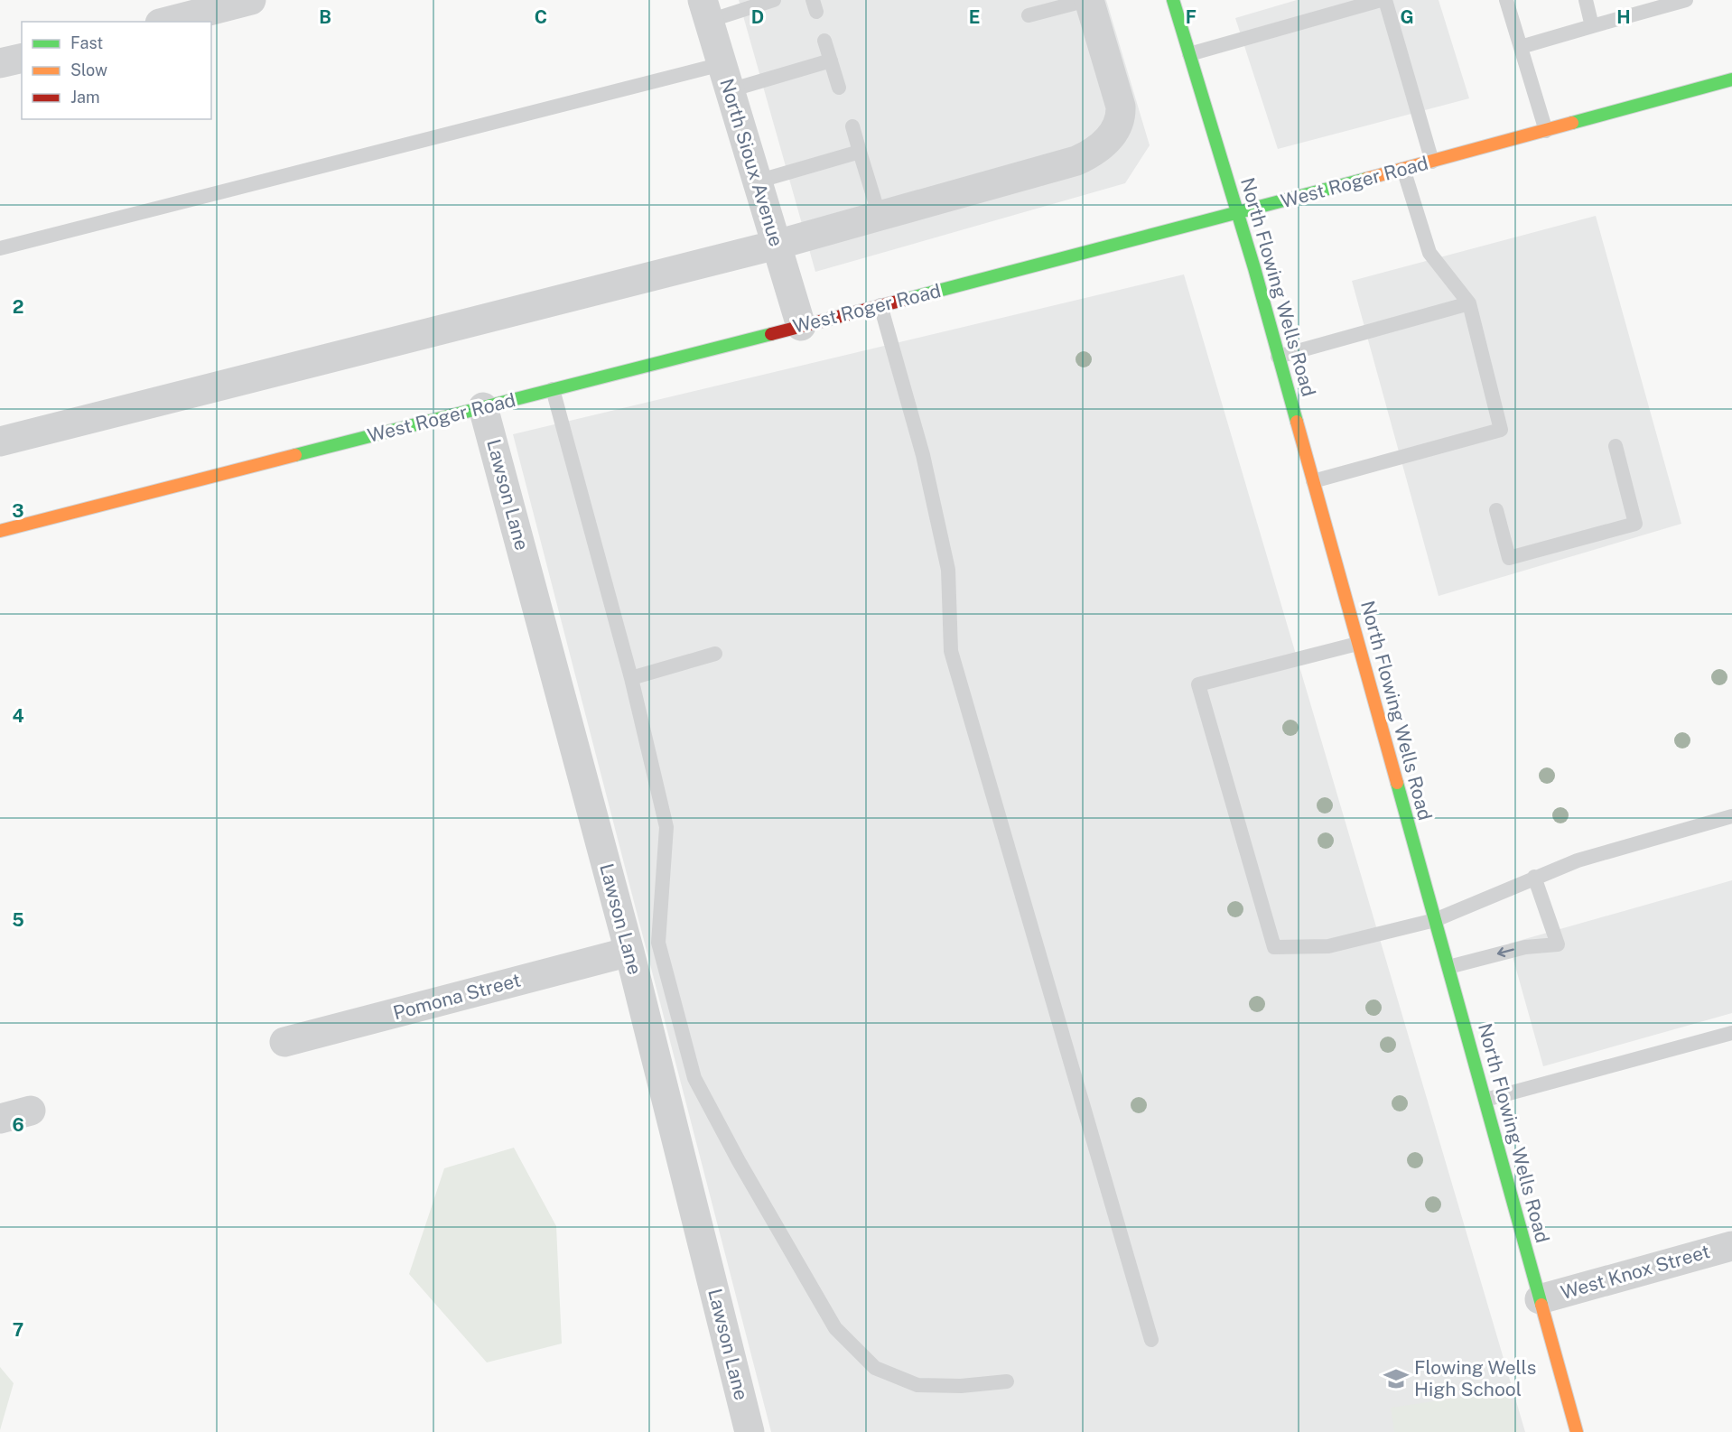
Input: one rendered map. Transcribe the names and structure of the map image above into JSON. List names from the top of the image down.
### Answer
{
  "streets": {
    "street": [
      "North Sioux Avenue",
      "West Roger Road",
      "North Flowing Wells Road",
      "Lawson Lane",
      "Pomona Street",
      "West Knox Street"
    ]
  },
  "crossings": [
    ["North Sioux Avenue", "West Roger Road"],
    ["West Roger Road", "North Flowing Wells Road"],
    ["West Roger Road", "Lawson Lane"],
    ["North Flowing Wells Road", "West Knox Street"],
    ["Lawson Lane", "Pomona Street"]
  ],
  "places": {
    "school or university": ["Flowing Wells High School"]
  },
  "legend": ["Fast", "Slow", "Jam"],
  "grid": {
    "columns": [
      "B",
      "C",
      "D",
      "E",
      "F",
      "G",
      "H"
    ],
    "rows": [
      "2",
      "3",
      "4",
      "5",
      "6",
      "7"
    ]
  }
}
